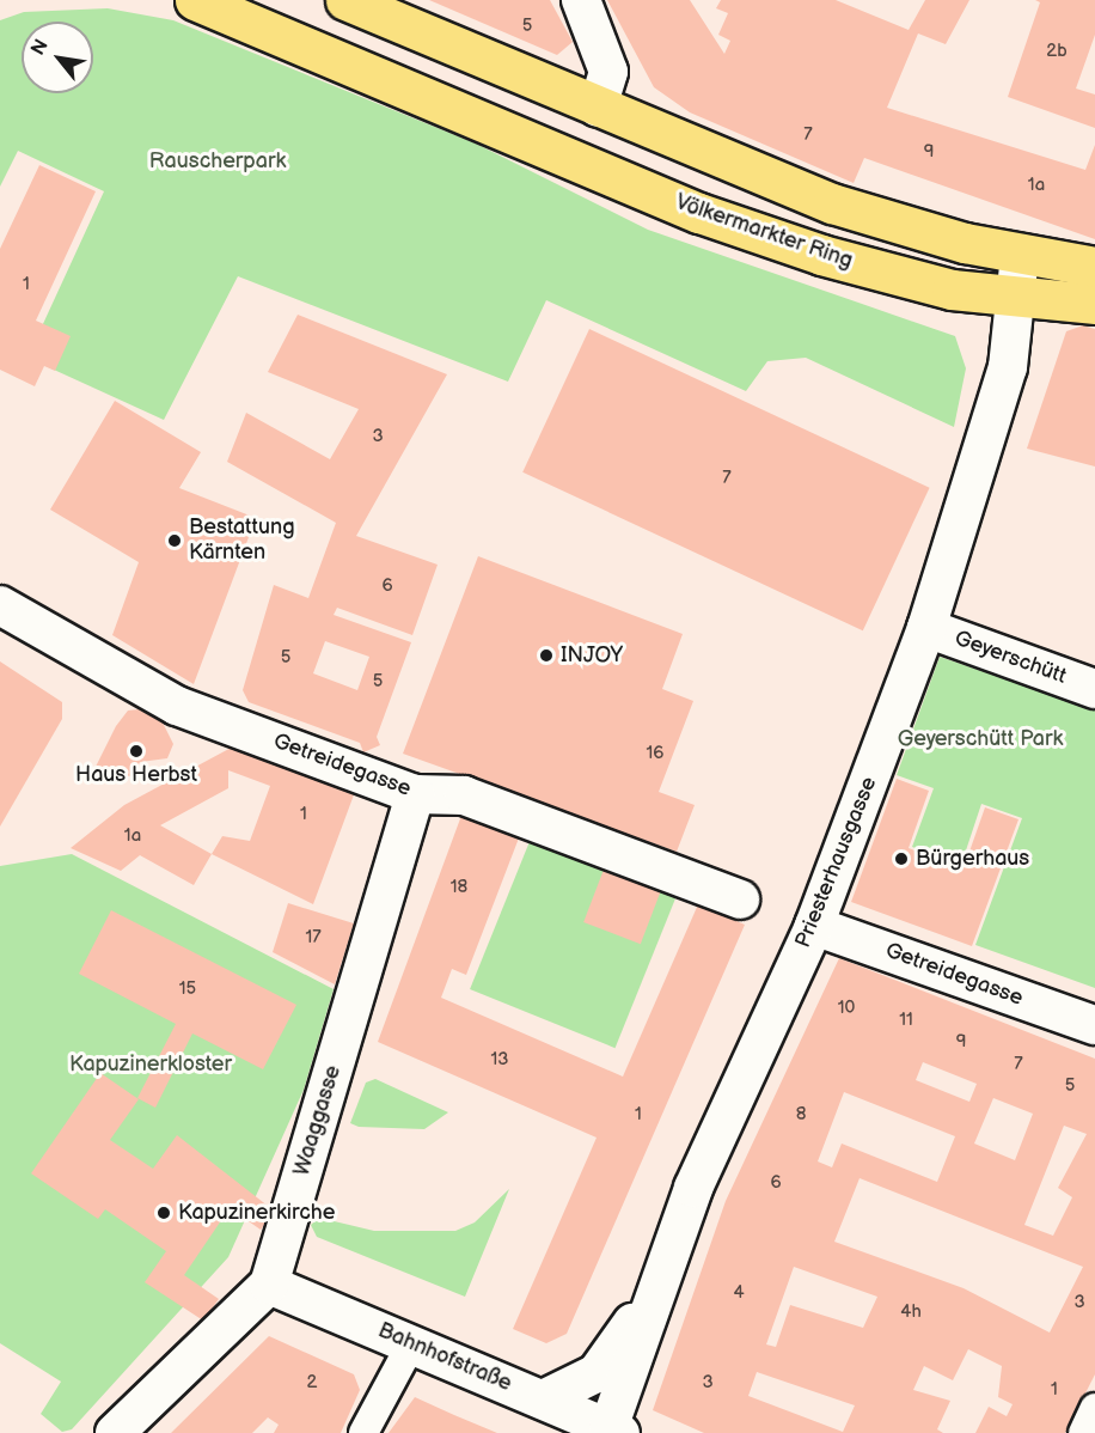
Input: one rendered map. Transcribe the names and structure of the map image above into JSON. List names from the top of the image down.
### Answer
{
  "streets": {
    "main road": ["Völkermarkter Ring"],
    "street": [
      "Geyerschütt",
      "Getreidegasse",
      "Priesterhausgasse",
      "Waaggasse",
      "Bahnhofstraße"
    ]
  },
  "crossings": [
    ["Völkermarkter Ring", "Priesterhausgasse"],
    ["Geyerschütt", "Priesterhausgasse"],
    ["Getreidegasse", "Priesterhausgasse"],
    ["Getreidegasse", "Waaggasse"],
    ["Priesterhausgasse", "Bahnhofstraße"],
    ["Waaggasse", "Bahnhofstraße"]
  ],
  "parks": ["Rauscherpark", "Geyerschütt Park", "Kapuzinerkloster"],
  "places": [
    "Bestattung Kärnten",
    "INJOY",
    "Haus Herbst",
    "Bürgerhaus",
    "Kapuzinerkirche"
  ],
  "house_numbers": [
    "5",
    "2b",
    "7",
    "9",
    "1a",
    "1",
    "3",
    "7",
    "6",
    "5",
    "5",
    "16",
    "1",
    "1a",
    "18",
    "17",
    "15",
    "10",
    "11",
    "9",
    "13",
    "7",
    "5",
    "1",
    "8",
    "6",
    "4",
    "3",
    "4h",
    "2",
    "3",
    "1"
  ],
  "north": "top left"
}
